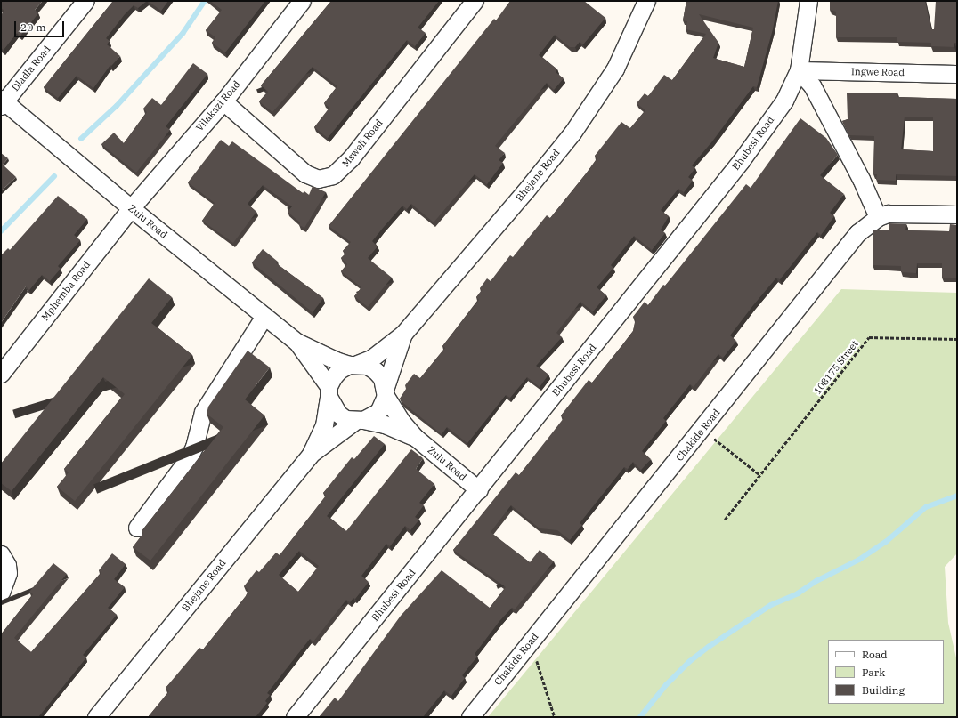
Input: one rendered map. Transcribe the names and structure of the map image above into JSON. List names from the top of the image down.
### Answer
{
  "streets": {
    "street": [
      "Dladla Road",
      "Ingwe Road",
      "Vilakazi Road",
      "Msweli Road",
      "Bhubesi Road",
      "Bhejane Road",
      "Zulu Road",
      "Mphemba Road",
      "Chakide Road"
    ],
    "path": ["108175 Street"]
  },
  "crossings": [
    ["Dladla Road", "Zulu Road"],
    ["Ingwe Road", "Bhubesi Road"],
    ["Vilakazi Road", "Msweli Road"],
    ["Vilakazi Road", "Zulu Road"],
    ["Vilakazi Road", "Mphemba Road"],
    ["Bhubesi Road", "Zulu Road"],
    ["Bhejane Road", "Zulu Road"],
    ["Zulu Road", "Mphemba Road"]
  ],
  "legend": ["Road", "Park", "Building"],
  "scale_bar": "20 m"
}
